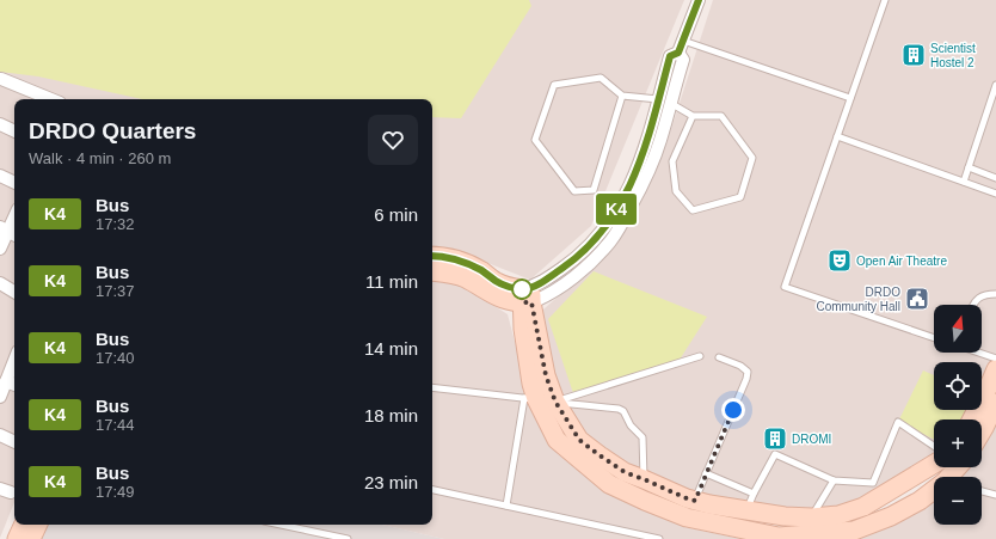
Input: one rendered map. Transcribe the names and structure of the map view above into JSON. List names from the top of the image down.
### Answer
{
  "places": {
    "building": ["Scientist Hostel 2", "DROMI"],
    "theatre": ["Open Air Theatre"],
    "public building": ["DRDO Community Hall"]
  },
  "lines": ["bus line K4"],
  "north": "top",
  "page": {
    "on_map": "K4",
    "heading": ["DRDO Quarters", "Walk · 4 min · 260 m"],
    "list": [
      {
        "mark": "K4",
        "name": "Bus",
        "note": "17:32",
        "value": "6 min"
      },
      {
        "mark": "K4",
        "name": "Bus",
        "note": "17:37",
        "value": "11 min"
      },
      {
        "mark": "K4",
        "name": "Bus",
        "note": "17:40",
        "value": "14 min"
      },
      {
        "mark": "K4",
        "name": "Bus",
        "note": "17:44",
        "value": "18 min"
      },
      {
        "mark": "K4",
        "name": "Bus",
        "note": "17:49",
        "value": "23 min"
      }
    ],
    "map_buttons": ["+", "−"]
  }
}
